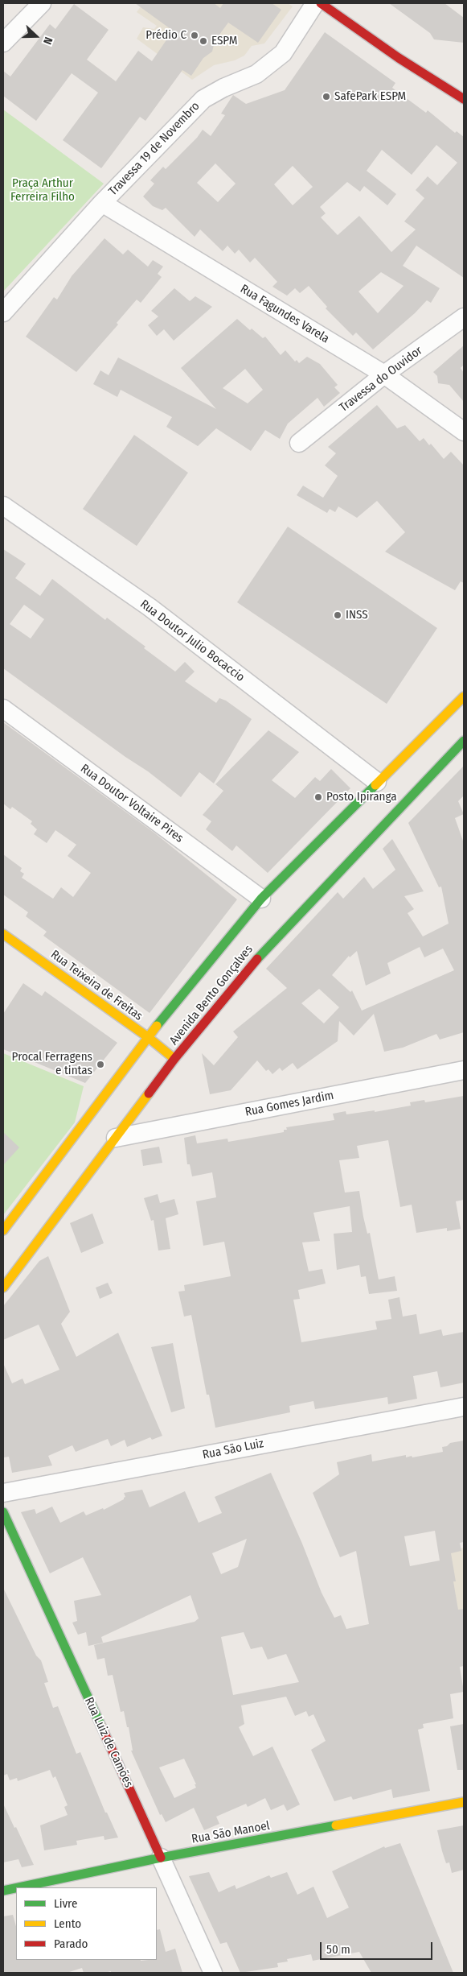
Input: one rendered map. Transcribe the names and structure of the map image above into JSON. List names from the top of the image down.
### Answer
{
  "streets": {
    "main road": [
      "Rua Teixeira de Freitas",
      "Avenida Bento Gonçalves",
      "Rua Luiz de Camões",
      "Rua São Manoel"
    ],
    "street": [
      "Travessa 19 de Novembro",
      "Rua Fagundes Varela",
      "Travessa do Ouvidor",
      "Rua Doutor Julio Bocaccio",
      "Rua Doutor Voltaire Pires",
      "Rua Gomes Jardim",
      "Rua São Luiz"
    ]
  },
  "crossings": [
    ["Travessa 19 de Novembro", "Rua Fagundes Varela"],
    ["Rua Fagundes Varela", "Travessa do Ouvidor"],
    ["Rua Doutor Julio Bocaccio", "Avenida Bento Gonçalves"],
    ["Rua Doutor Voltaire Pires", "Avenida Bento Gonçalves"],
    ["Rua Teixeira de Freitas", "Avenida Bento Gonçalves"],
    ["Avenida Bento Gonçalves", "Rua Gomes Jardim"],
    ["Rua Luiz de Camões", "Rua São Manoel"]
  ],
  "parks": ["Praça Arthur Ferreira Filho"],
  "places": [
    "Prédio C",
    "ESPM",
    "SafePark ESPM",
    "INSS",
    "Posto Ipiranga",
    "Procal Ferragens e tintas"
  ],
  "legend": ["Livre", "Lento", "Parado"],
  "scale_bar": "50 m",
  "north": "right"
}
